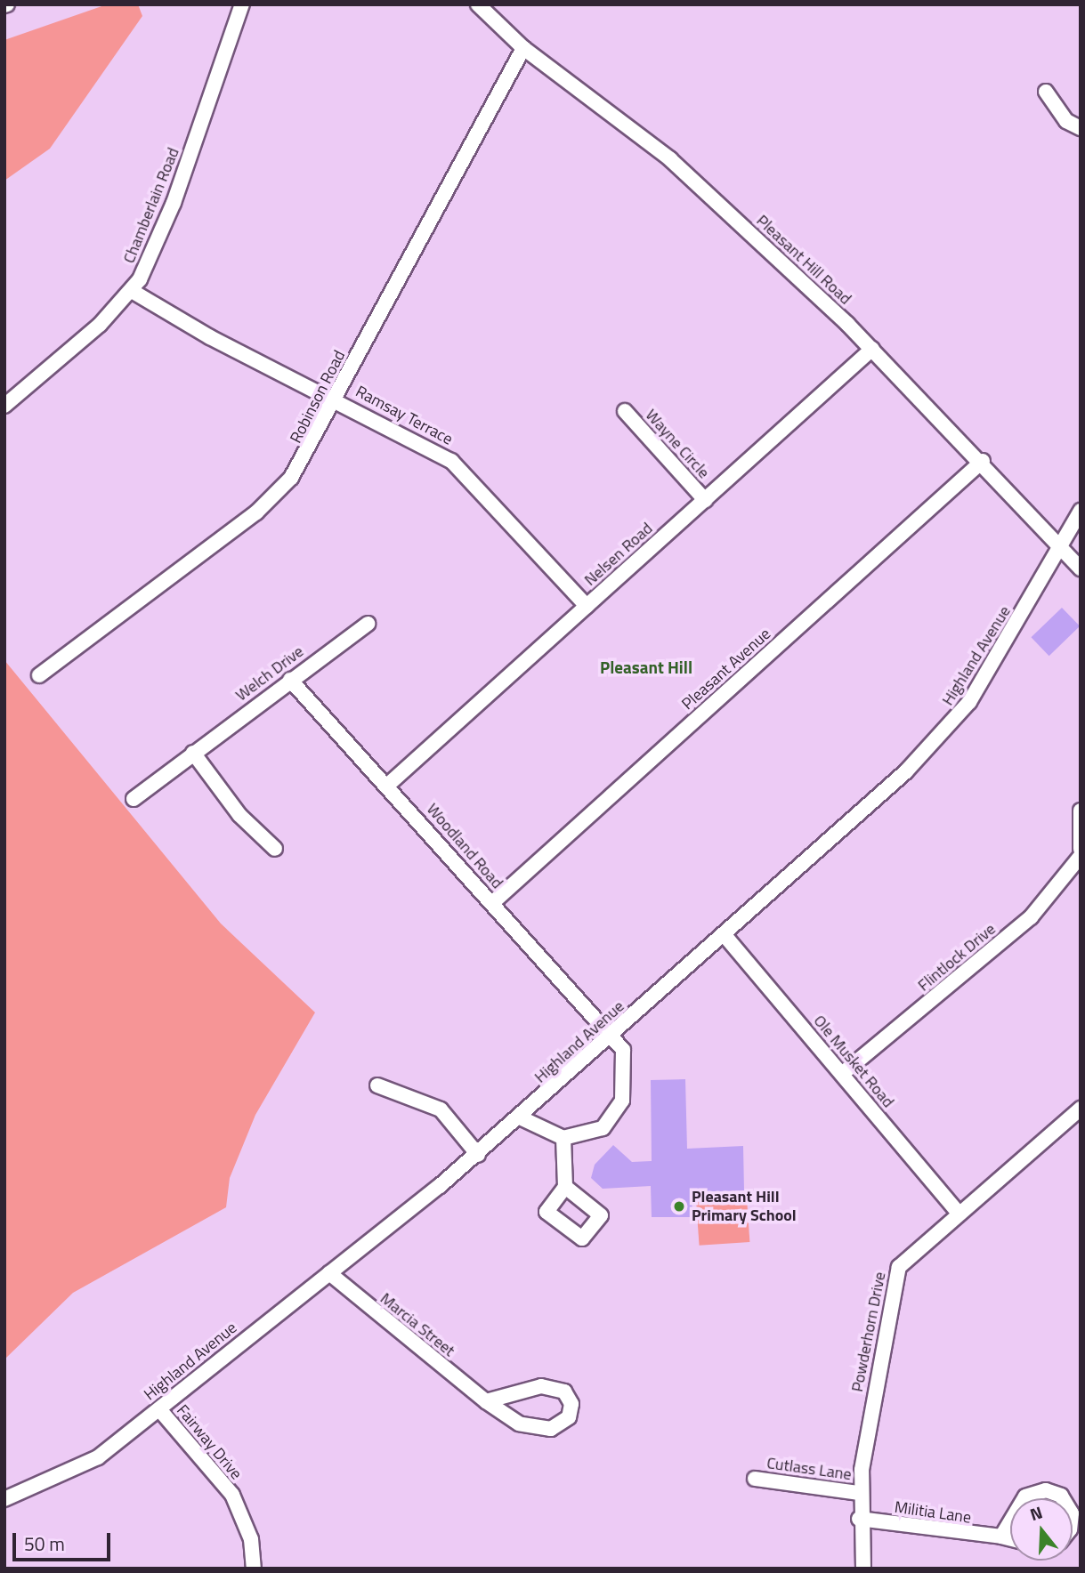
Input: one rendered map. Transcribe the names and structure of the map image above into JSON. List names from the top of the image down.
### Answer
{
  "streets": {
    "street": [
      "Chamberlain Road",
      "Pleasant Hill Road",
      "Robinson Road",
      "Ramsay Terrace",
      "Wayne Circle",
      "Nelsen Road",
      "Highland Avenue",
      "Pleasant Avenue",
      "Welch Drive",
      "Woodland Road",
      "Flintlock Drive",
      "Ole Musket Road",
      "Marcia Street",
      "Powderhorn Drive",
      "Fairway Drive",
      "Cutlass Lane",
      "Militia Lane"
    ]
  },
  "crossings": [
    ["Chamberlain Road", "Ramsay Terrace"],
    ["Pleasant Hill Road", "Robinson Road"],
    ["Pleasant Hill Road", "Nelsen Road"],
    ["Pleasant Hill Road", "Highland Avenue"],
    ["Pleasant Hill Road", "Pleasant Avenue"],
    ["Robinson Road", "Ramsay Terrace"],
    ["Ramsay Terrace", "Nelsen Road"],
    ["Wayne Circle", "Nelsen Road"],
    ["Nelsen Road", "Woodland Road"],
    ["Highland Avenue", "Woodland Road"],
    ["Highland Avenue", "Ole Musket Road"],
    ["Highland Avenue", "Marcia Street"],
    ["Highland Avenue", "Fairway Drive"],
    ["Pleasant Avenue", "Woodland Road"],
    ["Welch Drive", "Woodland Road"],
    ["Flintlock Drive", "Ole Musket Road"],
    ["Ole Musket Road", "Powderhorn Drive"],
    ["Powderhorn Drive", "Cutlass Lane"],
    ["Powderhorn Drive", "Militia Lane"]
  ],
  "districts": ["Pleasant Hill"],
  "places": ["Pleasant Hill Primary School"],
  "scale_bar": "50 m",
  "north": "top"
}
